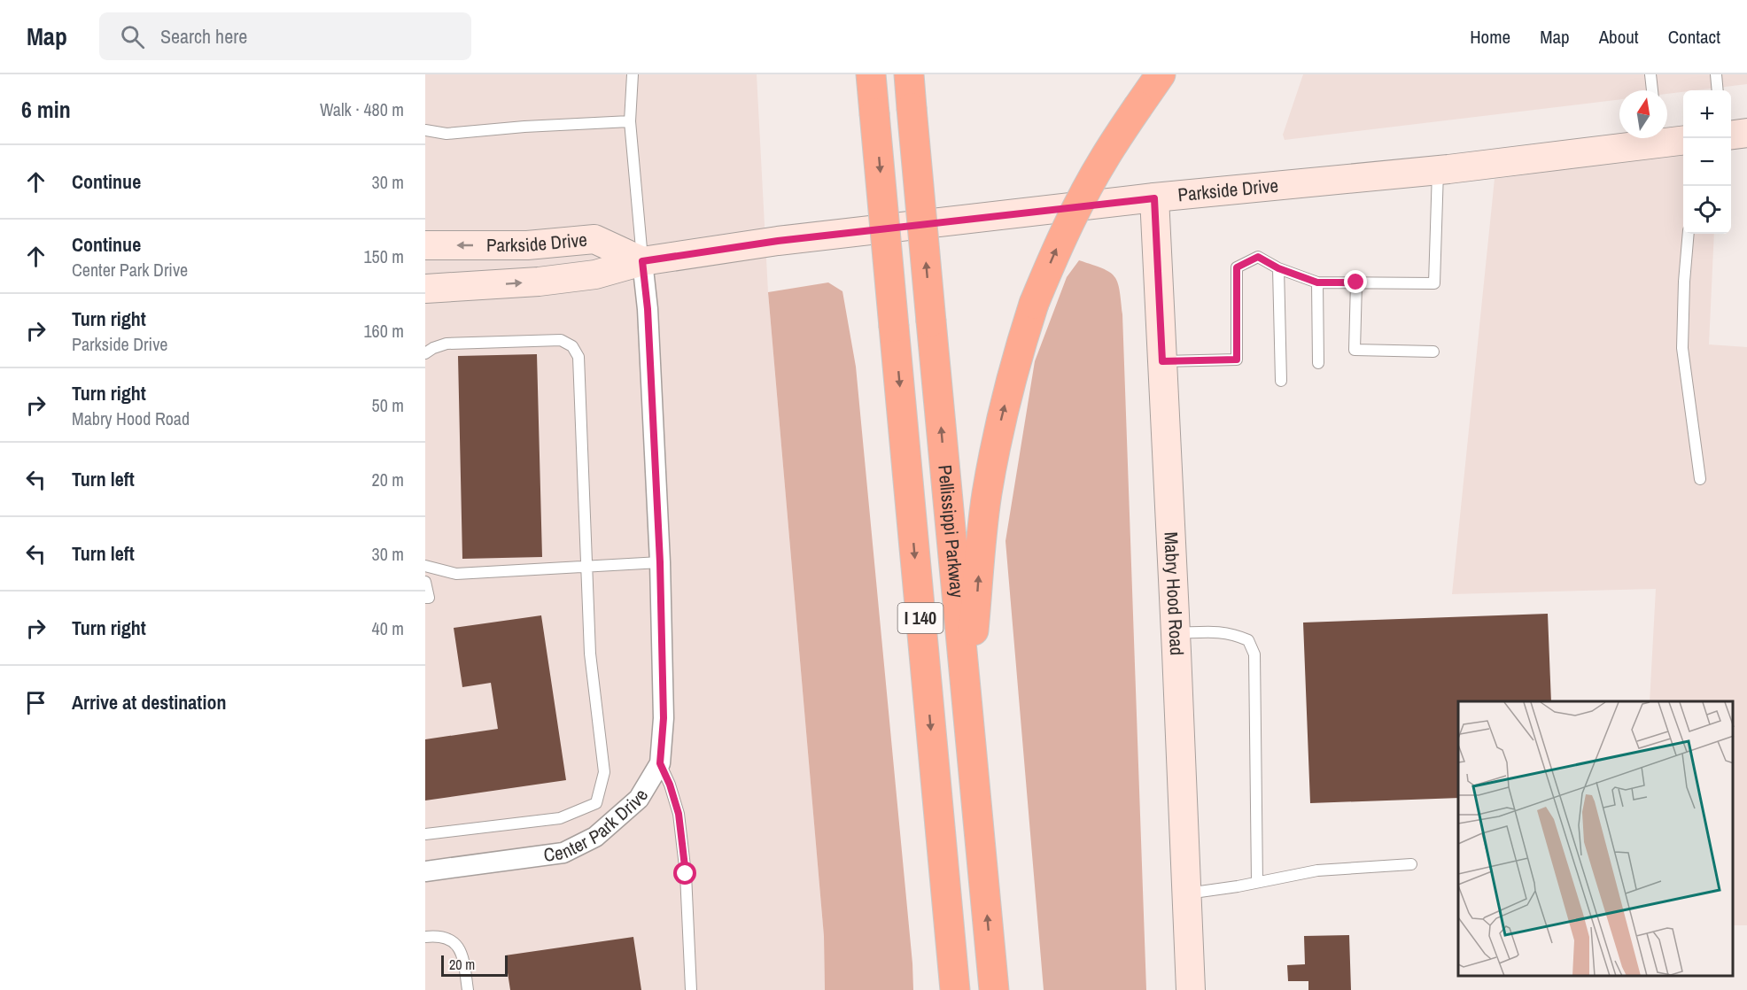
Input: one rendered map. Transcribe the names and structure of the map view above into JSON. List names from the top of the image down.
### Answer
{
  "streets": {
    "highway": ["Pellissippi Parkway", "I 140"],
    "street": ["Parkside Drive", "Mabry Hood Road", "Center Park Drive"]
  },
  "crossings": [
    ["Parkside Drive", "Mabry Hood Road"],
    ["Parkside Drive", "Center Park Drive"]
  ],
  "scale_bar": "20 m",
  "north": "top",
  "page": {
    "header": "Map",
    "search": "Search here",
    "nav": [
      "Home",
      "Map",
      "About",
      "Contact"
    ],
    "heading": ["6 min", "Walk · 480 m"],
    "map_buttons": ["+", "−"],
    "list": [
      ["Continue", "30 m"],
      ["Continue", "Center Park Drive", "150 m"],
      ["Turn right", "Parkside Drive", "160 m"],
      ["Turn right", "Mabry Hood Road", "50 m"],
      ["Turn left", "20 m"],
      ["Turn left", "30 m"],
      ["Turn right", "40 m"],
      "Arrive at destination"
    ],
    "scale": "20 m"
  }
}
